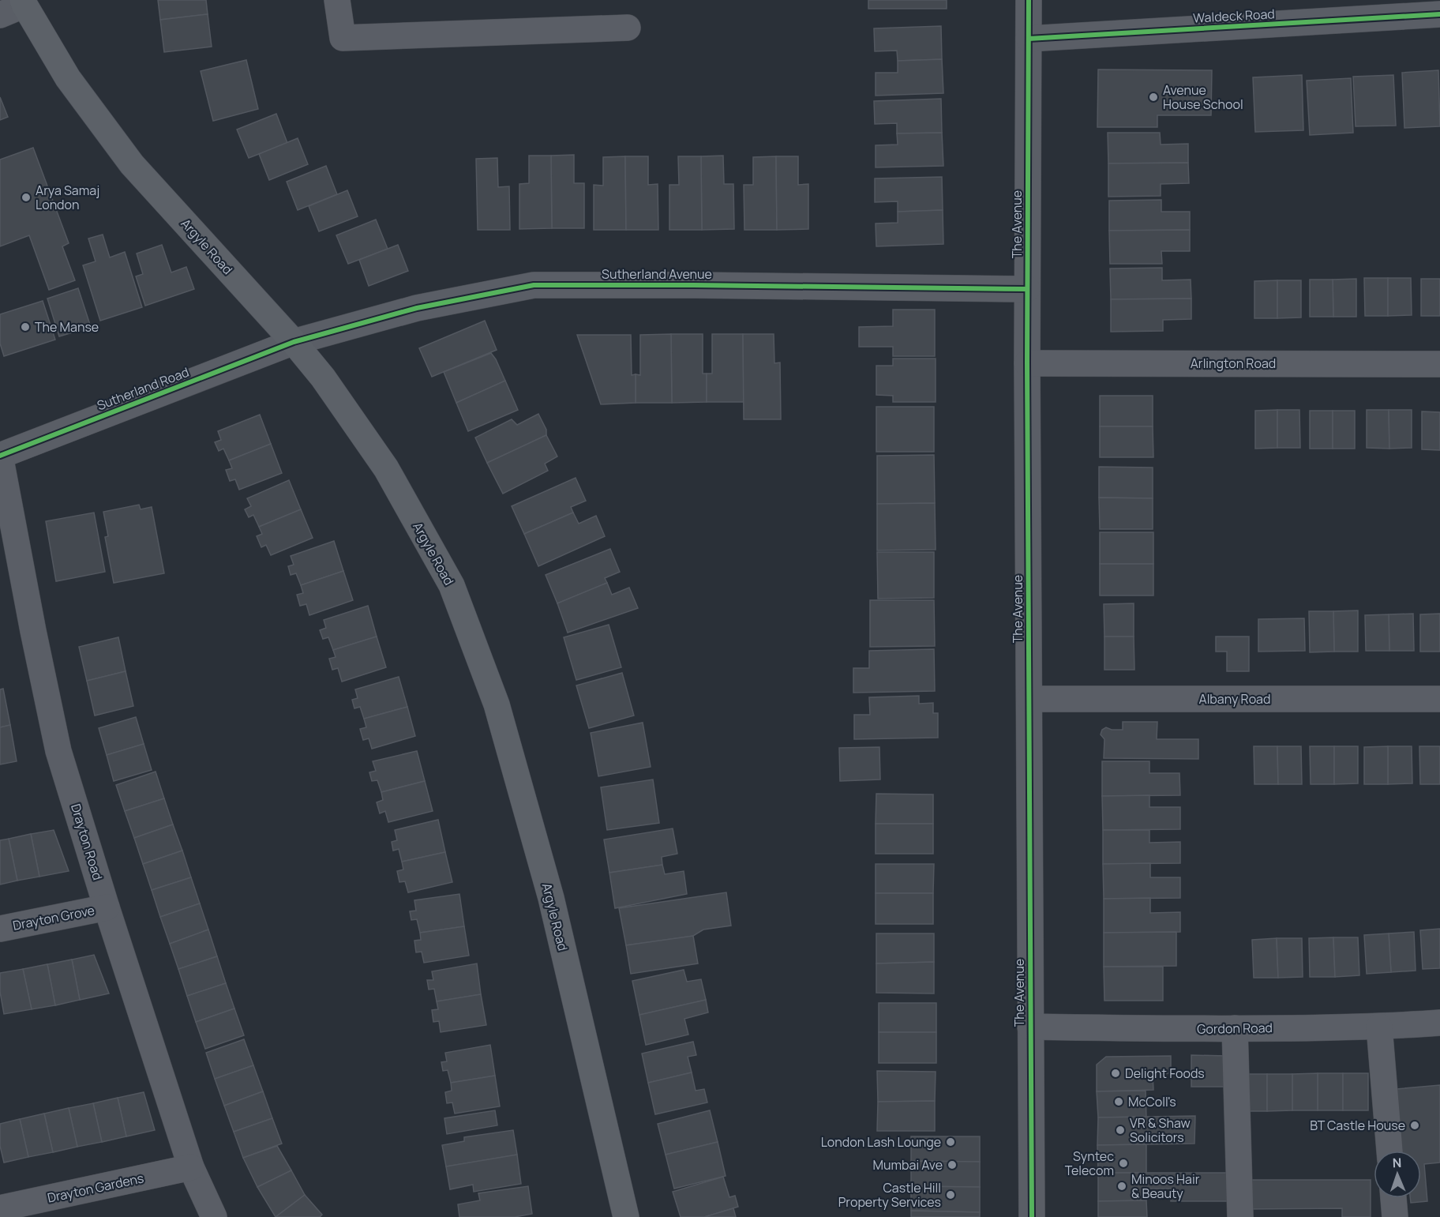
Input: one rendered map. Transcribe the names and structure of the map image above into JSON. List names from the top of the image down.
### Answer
{
  "streets": {
    "main road": ["Argyle Road"],
    "street": [
      "Waldeck Road",
      "The Avenue",
      "Sutherland Avenue",
      "Arlington Road",
      "Sutherland Road",
      "Albany Road",
      "Drayton Road",
      "Drayton Grove",
      "Gordon Road",
      "Drayton Gardens"
    ]
  },
  "crossings": [
    ["Waldeck Road", "The Avenue"],
    ["The Avenue", "Sutherland Avenue"],
    ["The Avenue", "Arlington Road"],
    ["The Avenue", "Albany Road"],
    ["The Avenue", "Gordon Road"],
    ["Argyle Road", "Sutherland Avenue"],
    ["Argyle Road", "Sutherland Road"],
    ["Sutherland Avenue", "Sutherland Road"],
    ["Sutherland Road", "Drayton Road"],
    ["Drayton Road", "Drayton Grove"],
    ["Drayton Road", "Drayton Gardens"]
  ],
  "places": [
    "Avenue House School",
    "Arya Samaj London",
    "The Manse",
    "Delight Foods",
    "McColl's",
    "BT Castle House",
    "VR & Shaw Solicitors",
    "London Lash Lounge",
    "Syntec Telecom",
    "Mumbai Ave",
    "Minoos Hair & Beauty",
    "Castle Hill Property Services"
  ],
  "north": "top"
}
